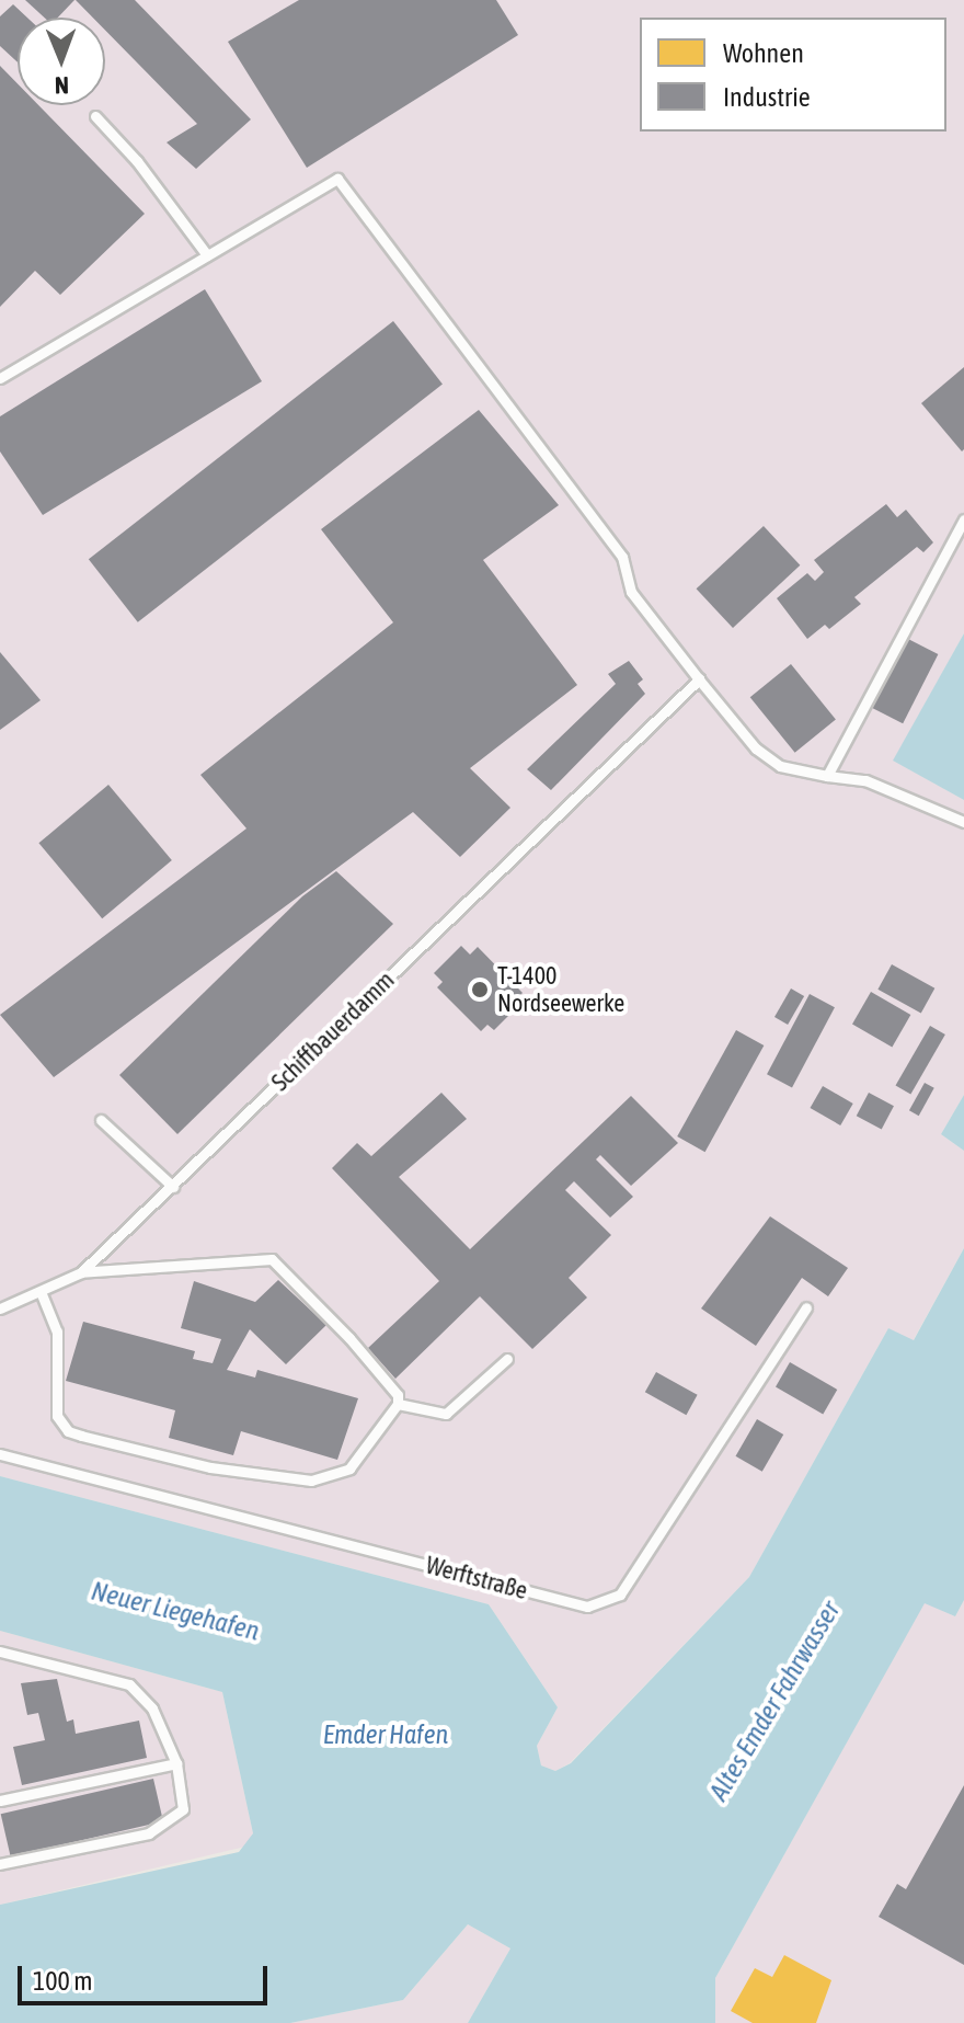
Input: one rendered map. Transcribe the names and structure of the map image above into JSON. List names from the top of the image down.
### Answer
{
  "streets": {
    "lane": ["Schiffbauerdamm", "Werftstraße"]
  },
  "water": ["Neuer Liegehafen", "Altes Emder Fahrwasser", "Emder Hafen"],
  "places": ["T-1400 Nordseewerke"],
  "legend": ["Wohnen", "Industrie"],
  "scale_bar": "100 m",
  "north": "bottom"
}
